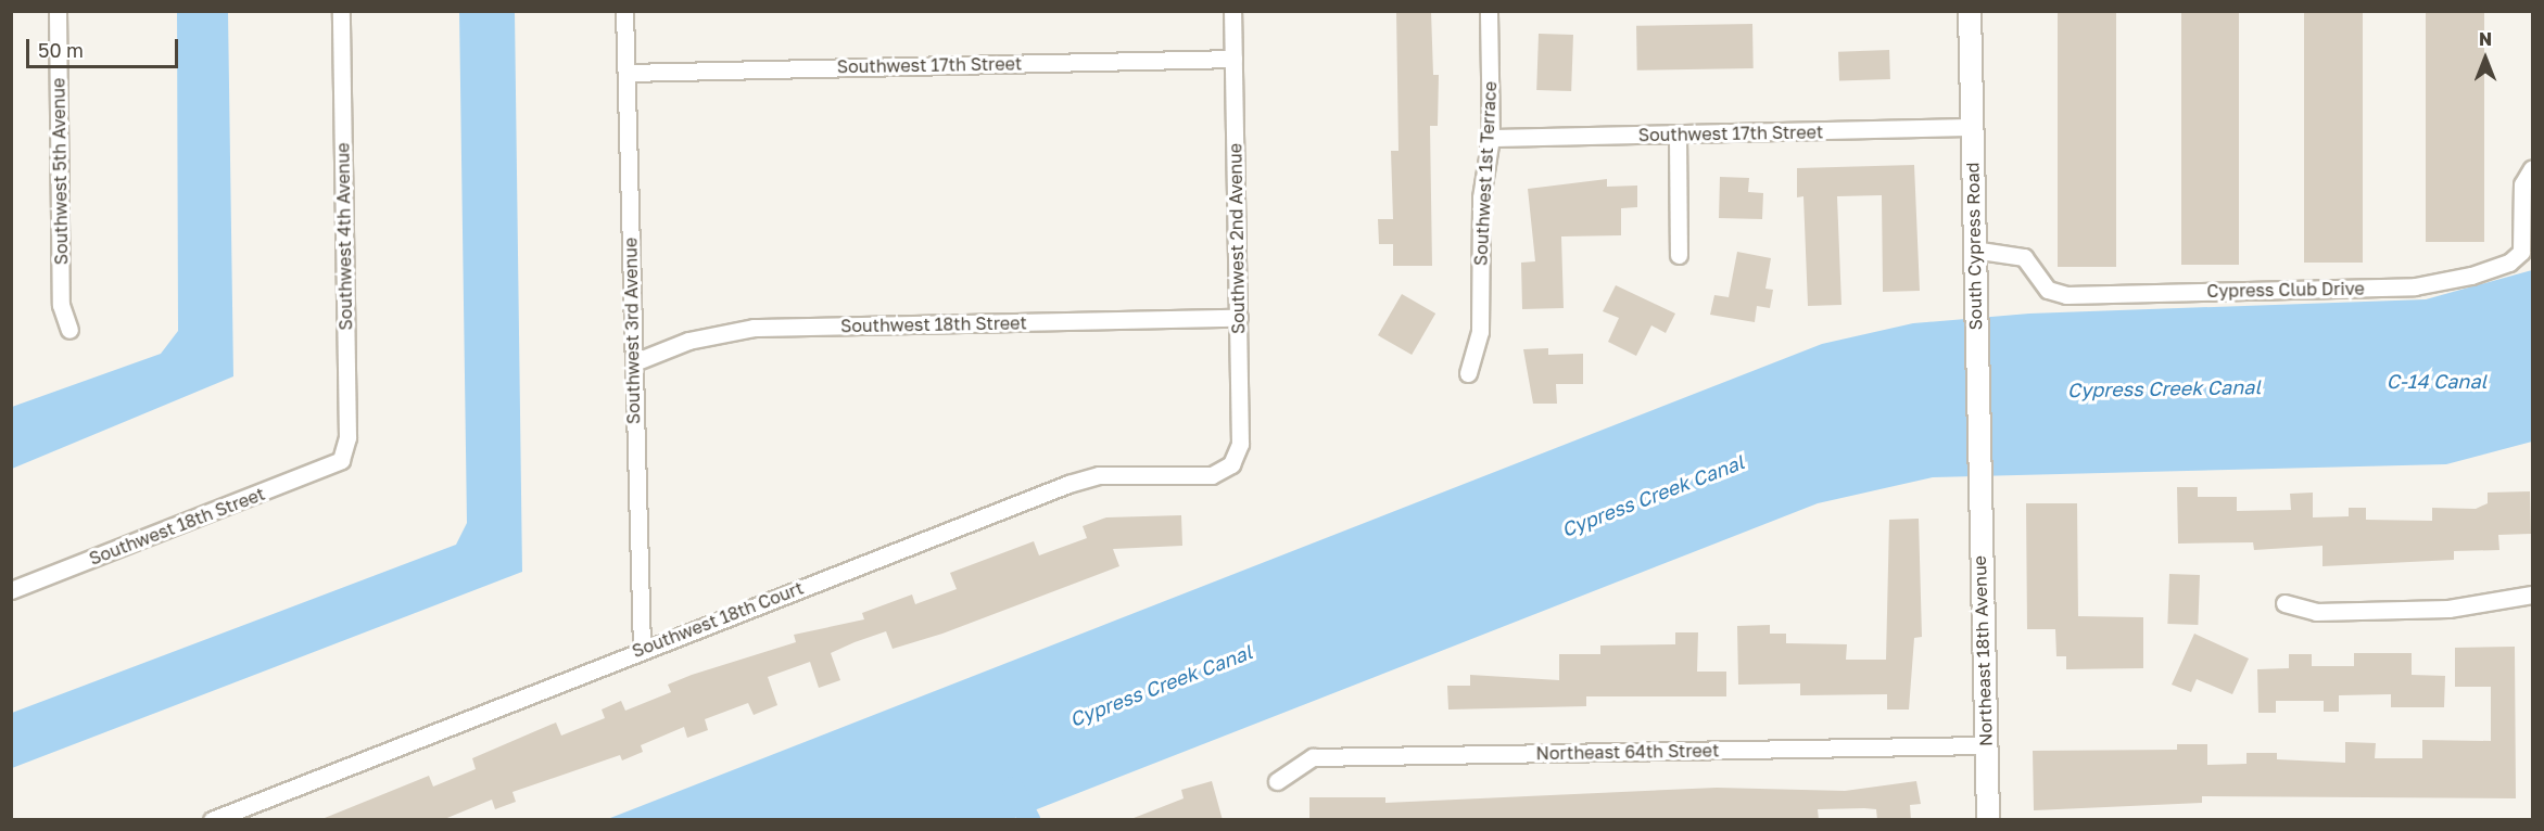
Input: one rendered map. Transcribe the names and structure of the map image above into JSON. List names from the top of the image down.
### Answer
{
  "streets": {
    "street": [
      "Southwest 17th Street",
      "Southwest 5th Avenue",
      "Southwest 1st Terrace",
      "Southwest 4th Avenue",
      "Southwest 2nd Avenue",
      "South Cypress Road",
      "Cypress Club Drive",
      "Southwest 18th Street",
      "Southwest 3rd Avenue",
      "Southwest 18th Court",
      "Northeast 18th Avenue",
      "Northeast 64th Street"
    ]
  },
  "crossings": [
    ["Southwest 17th Street", "Southwest 1st Terrace"],
    ["Southwest 17th Street", "Southwest 2nd Avenue"],
    ["Southwest 17th Street", "South Cypress Road"],
    ["Southwest 17th Street", "Southwest 3rd Avenue"],
    ["Southwest 4th Avenue", "Southwest 18th Street"],
    ["Southwest 2nd Avenue", "Southwest 18th Street"],
    ["Southwest 2nd Avenue", "Southwest 18th Court"],
    ["South Cypress Road", "Cypress Club Drive"],
    ["South Cypress Road", "Northeast 18th Avenue"],
    ["Southwest 18th Street", "Southwest 3rd Avenue"],
    ["Southwest 3rd Avenue", "Southwest 18th Court"],
    ["Northeast 18th Avenue", "Northeast 64th Street"]
  ],
  "water": ["C-14 Canal", "Cypress Creek Canal"],
  "scale_bar": "50 m",
  "north": "top"
}
